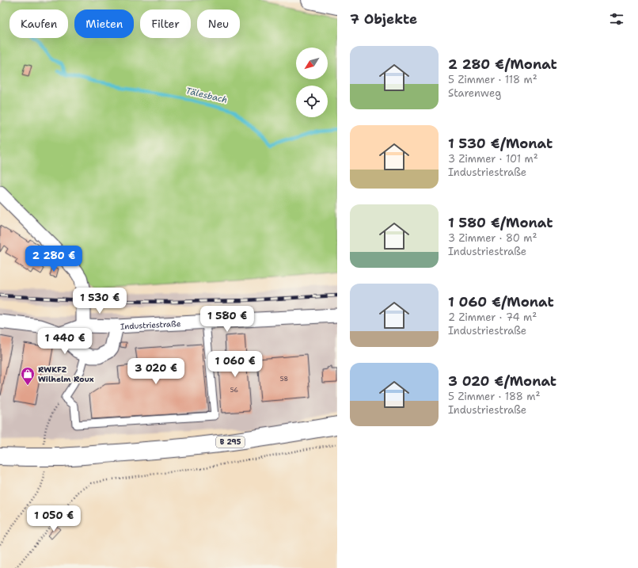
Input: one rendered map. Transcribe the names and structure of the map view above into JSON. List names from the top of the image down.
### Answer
{
  "streets": {
    "main road": ["B 295"],
    "street": ["Industriestraße"]
  },
  "water": ["Tälesbach"],
  "places": {
    "shop": ["RWKFZ Wilhelm Roux"]
  },
  "house_numbers": ["58", "56"],
  "north": "bottom left",
  "page": {
    "heading": "7 Objekte",
    "chip": [
      "Kaufen",
      "Mieten",
      "Filter",
      "Neu"
    ],
    "list": [
      {
        "name": "2 280 €/Monat",
        "note": "5 Zimmer · 118 m² · Starenweg"
      },
      {
        "name": "1 530 €/Monat",
        "note": "3 Zimmer · 101 m² · Industriestraße"
      },
      {
        "name": "1 580 €/Monat",
        "note": "3 Zimmer · 80 m² · Industriestraße"
      },
      {
        "name": "1 060 €/Monat",
        "note": "2 Zimmer · 74 m² · Industriestraße"
      },
      {
        "name": "3 020 €/Monat",
        "note": "5 Zimmer · 188 m² · Industriestraße"
      }
    ],
    "price": [
      "2 280 €",
      "1 530 €",
      "1 580 €",
      "1 440 €",
      "1 060 €",
      "3 020 €",
      "1 050 €"
    ]
  }
}
